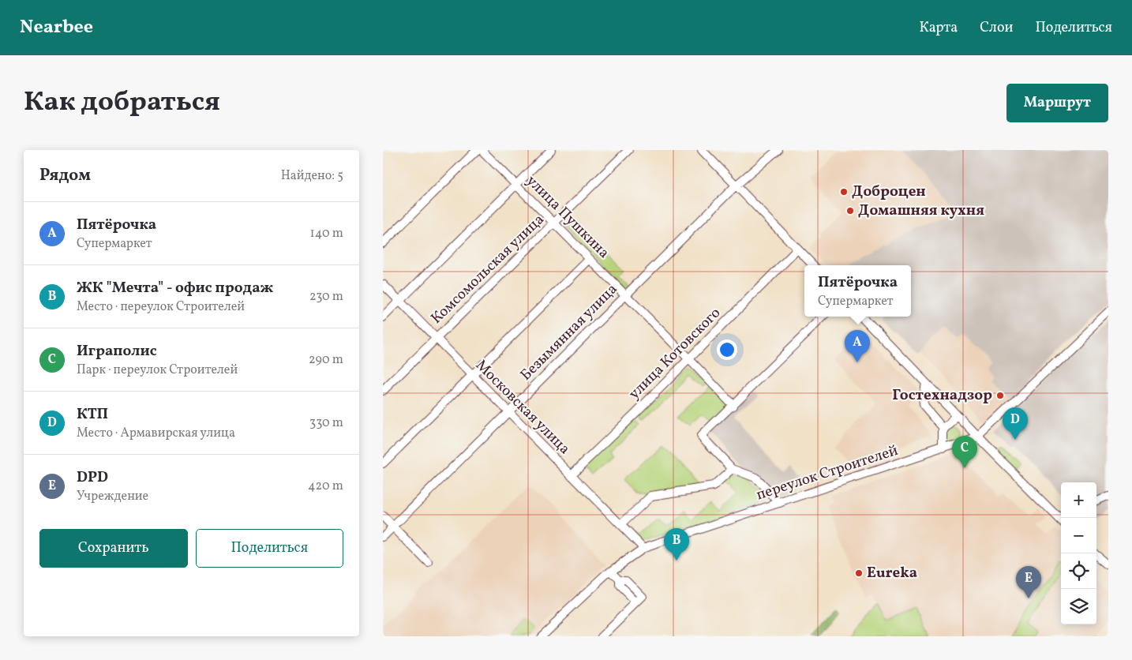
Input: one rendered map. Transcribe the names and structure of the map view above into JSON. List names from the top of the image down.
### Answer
{
  "streets": {
    "street": [
      "улица Пушкина",
      "Комсомольская улица",
      "Безымянная улица",
      "улица Котовского",
      "Московская улица",
      "переулок Строителей"
    ]
  },
  "crossings": [
    ["улица Пушкина", "Комсомольская улица"],
    ["улица Пушкина", "Безымянная улица"],
    ["улица Пушкина", "улица Котовского"],
    ["Комсомольская улица", "Московская улица"],
    ["Безымянная улица", "Московская улица"],
    ["улица Котовского", "Московская улица"],
    ["Московская улица", "переулок Строителей"]
  ],
  "places": [
    "Доброцен",
    "Домашняя кухня",
    "Гостехнадзор",
    "Eureka"
  ],
  "page": {
    "header": "Nearbee",
    "nav": ["Карта", "Слои", "Поделиться"],
    "title": "Как добраться",
    "buttons": [
      "Маршрут",
      ["Сохранить", "Поделиться"]
    ],
    "heading": ["Рядом", "Найдено: 5"],
    "list": [
      {
        "mark": "A",
        "name": "Пятёрочка",
        "note": "Супермаркет",
        "value": "140 m"
      },
      {
        "mark": "B",
        "name": "ЖК \"Мечта\" - офис продаж",
        "note": "Место · переулок Строителей",
        "value": "230 m"
      },
      {
        "mark": "C",
        "name": "Играполис",
        "note": "Парк · переулок Строителей",
        "value": "290 m"
      },
      {
        "mark": "D",
        "name": "КТП",
        "note": "Место · Армавирская улица",
        "value": "330 m"
      },
      {
        "mark": "E",
        "name": "DPD",
        "note": "Учреждение",
        "value": "420 m"
      }
    ],
    "popup": ["Пятёрочка", "Супермаркет"],
    "pins": [
      "A",
      "D",
      "C",
      "B",
      "E"
    ],
    "map_buttons": ["+", "−"]
  }
}
